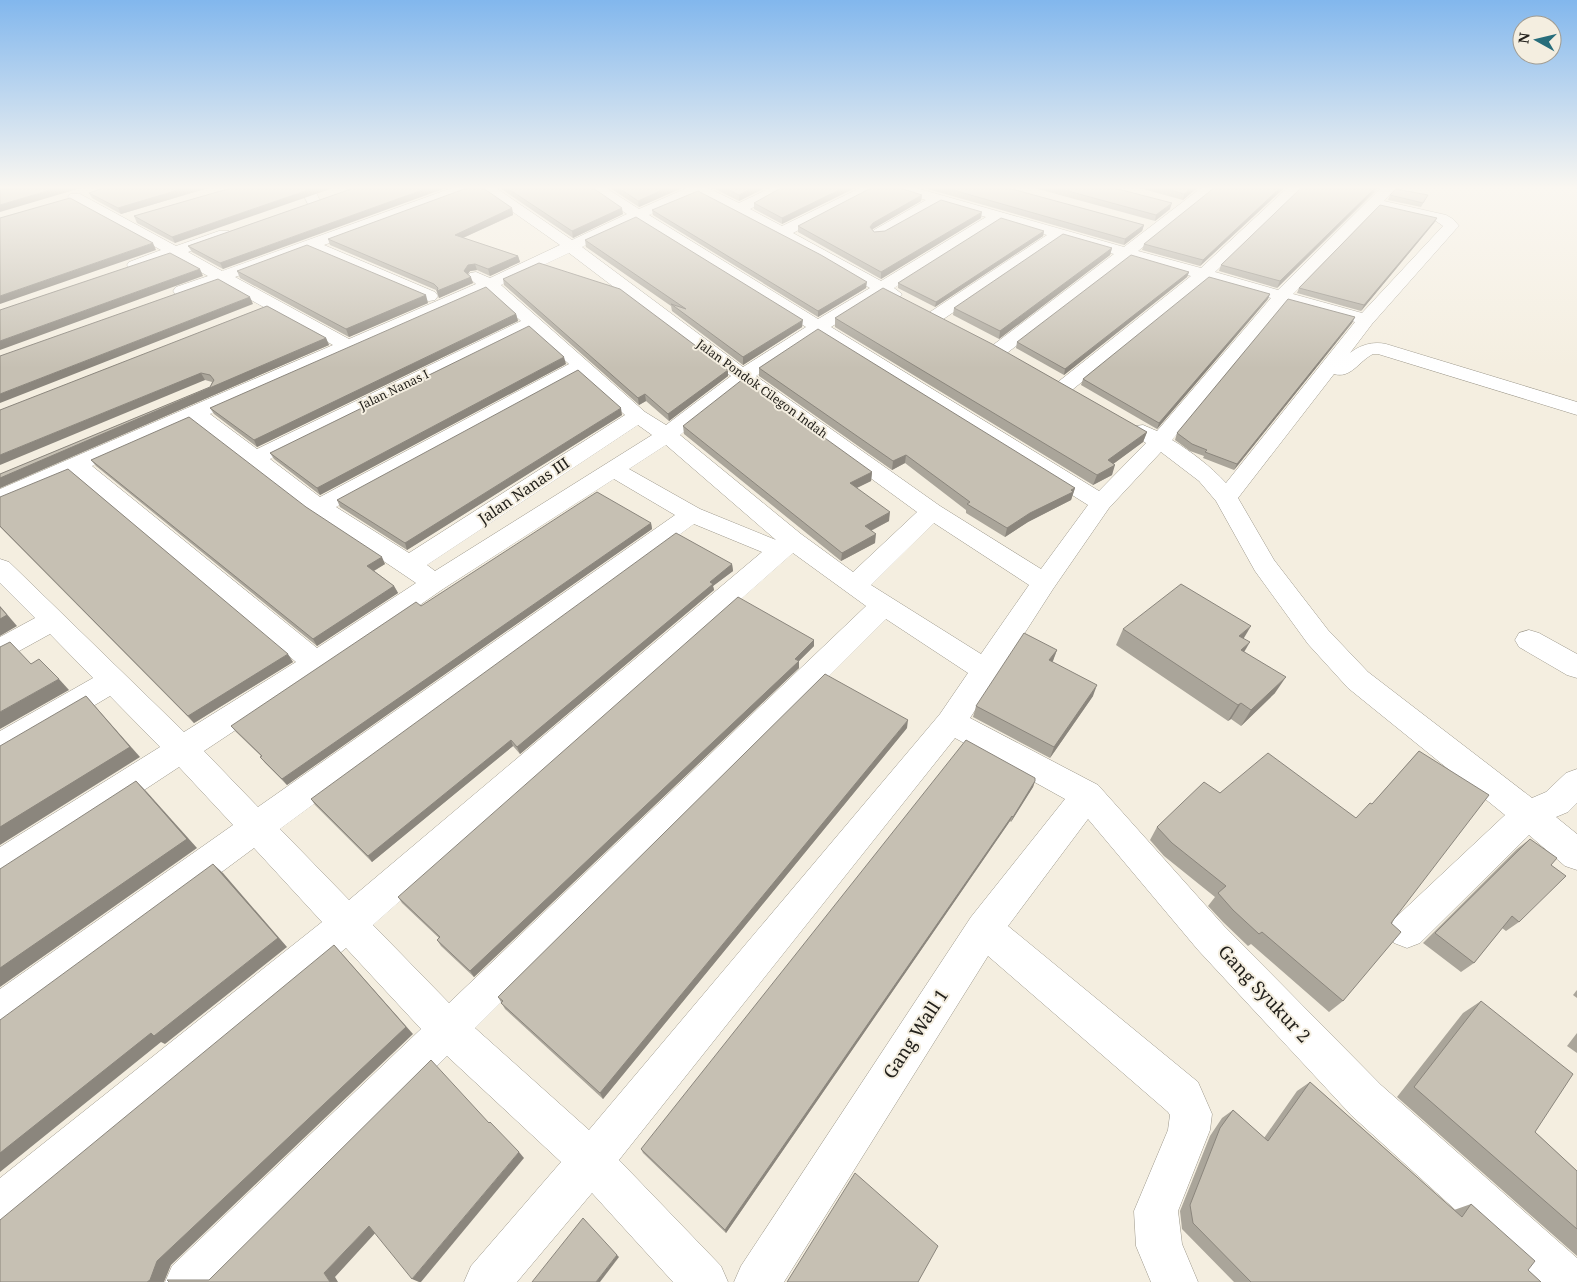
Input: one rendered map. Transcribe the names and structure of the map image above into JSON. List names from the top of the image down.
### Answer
{
  "streets": {
    "street": [
      "Jalan Pondok Cilegon Indah",
      "Jalan Nanas I",
      "Jalan Nanas III",
      "Gang Syukur 2",
      "Gang Wall 1"
    ]
  },
  "crossings": [
    ["Gang Syukur 2", "Gang Wall 1"]
  ],
  "north": "left"
}
